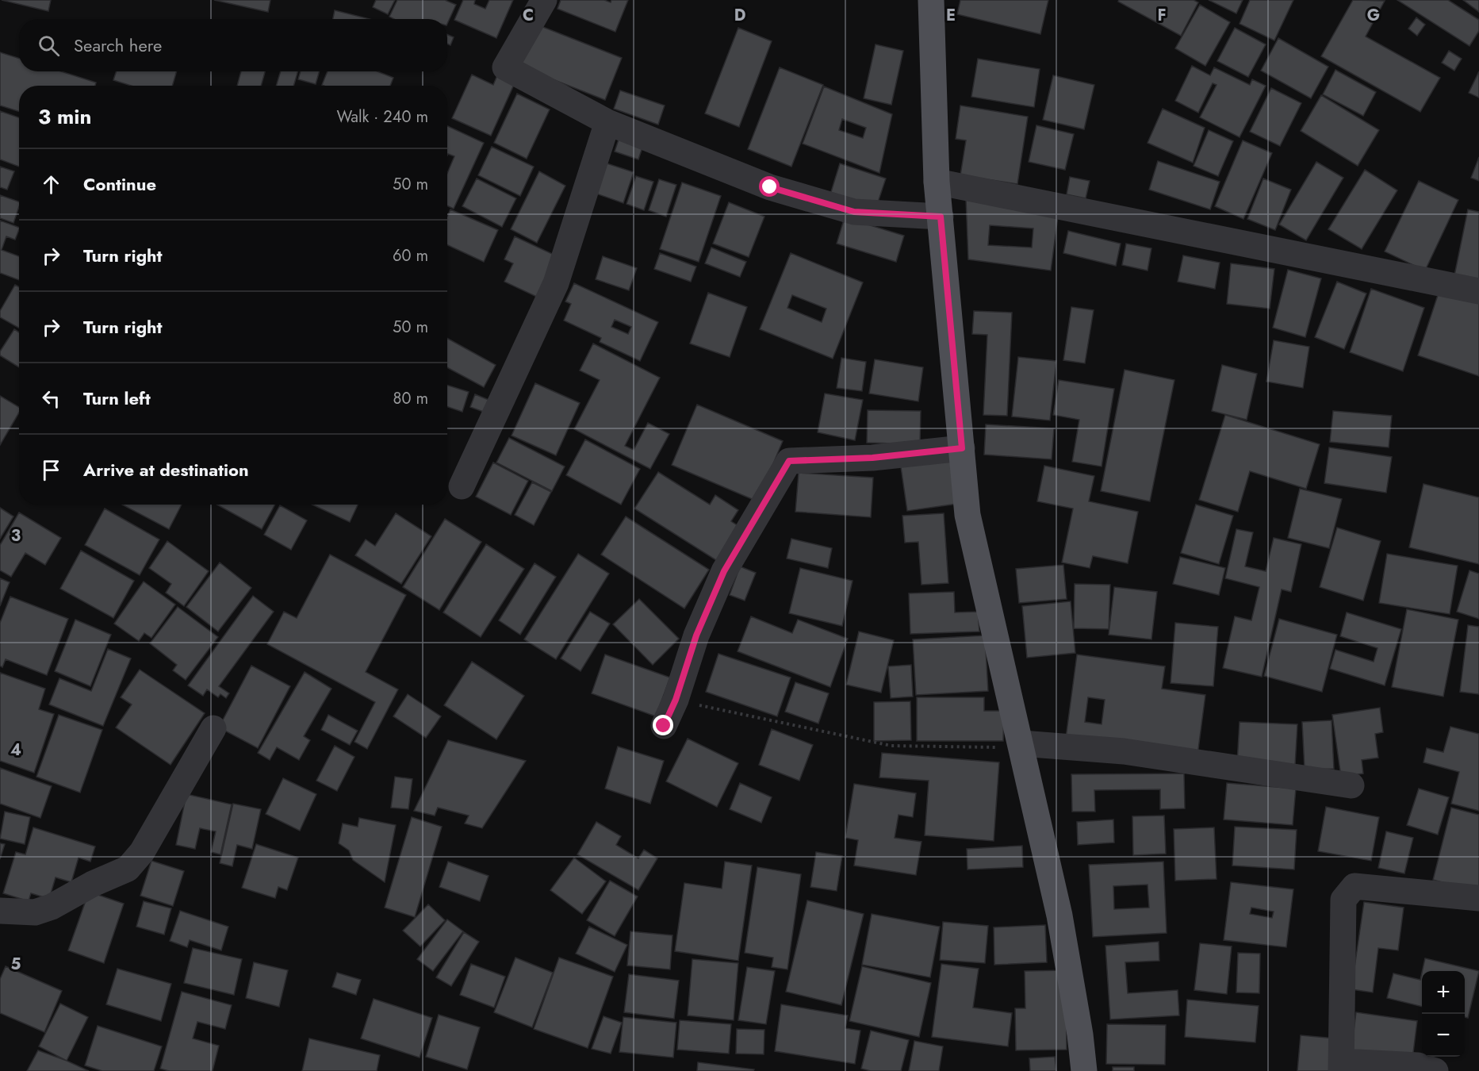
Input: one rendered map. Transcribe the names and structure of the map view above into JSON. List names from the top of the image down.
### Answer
{
  "page": {
    "search": "Search here",
    "heading": ["3 min", "Walk · 240 m"],
    "list": [
      ["Continue", "50 m"],
      ["Turn right", "60 m"],
      ["Turn right", "50 m"],
      ["Turn left", "80 m"],
      "Arrive at destination"
    ],
    "map_buttons": ["+", "−"]
  },
  "grid": {
    "columns": [
      "C",
      "D",
      "E",
      "F",
      "G"
    ],
    "rows": ["3", "4", "5"]
  }
}
